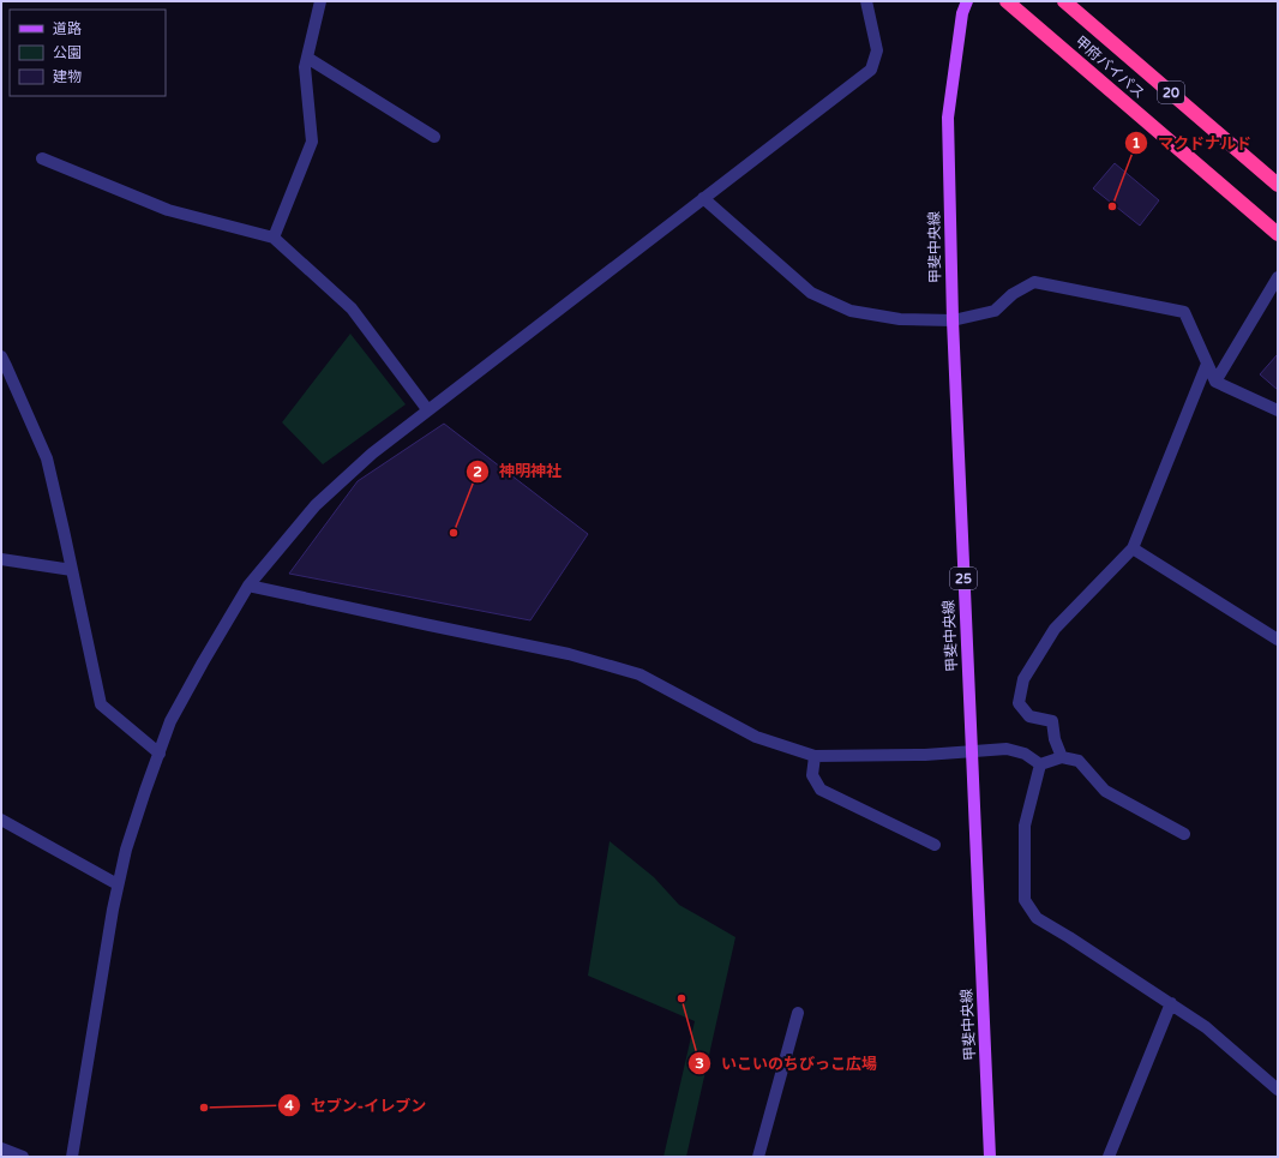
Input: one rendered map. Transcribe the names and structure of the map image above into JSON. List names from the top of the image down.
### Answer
{
  "streets": {
    "highway": ["甲府バイパス", "20"],
    "main road": ["甲斐中央線", "25"]
  },
  "places": [
    "マクドナルド",
    "神明神社",
    "いこいのちびっこ広場",
    "セブン-イレブン"
  ],
  "legend": ["道路", "公園", "建物"]
}
